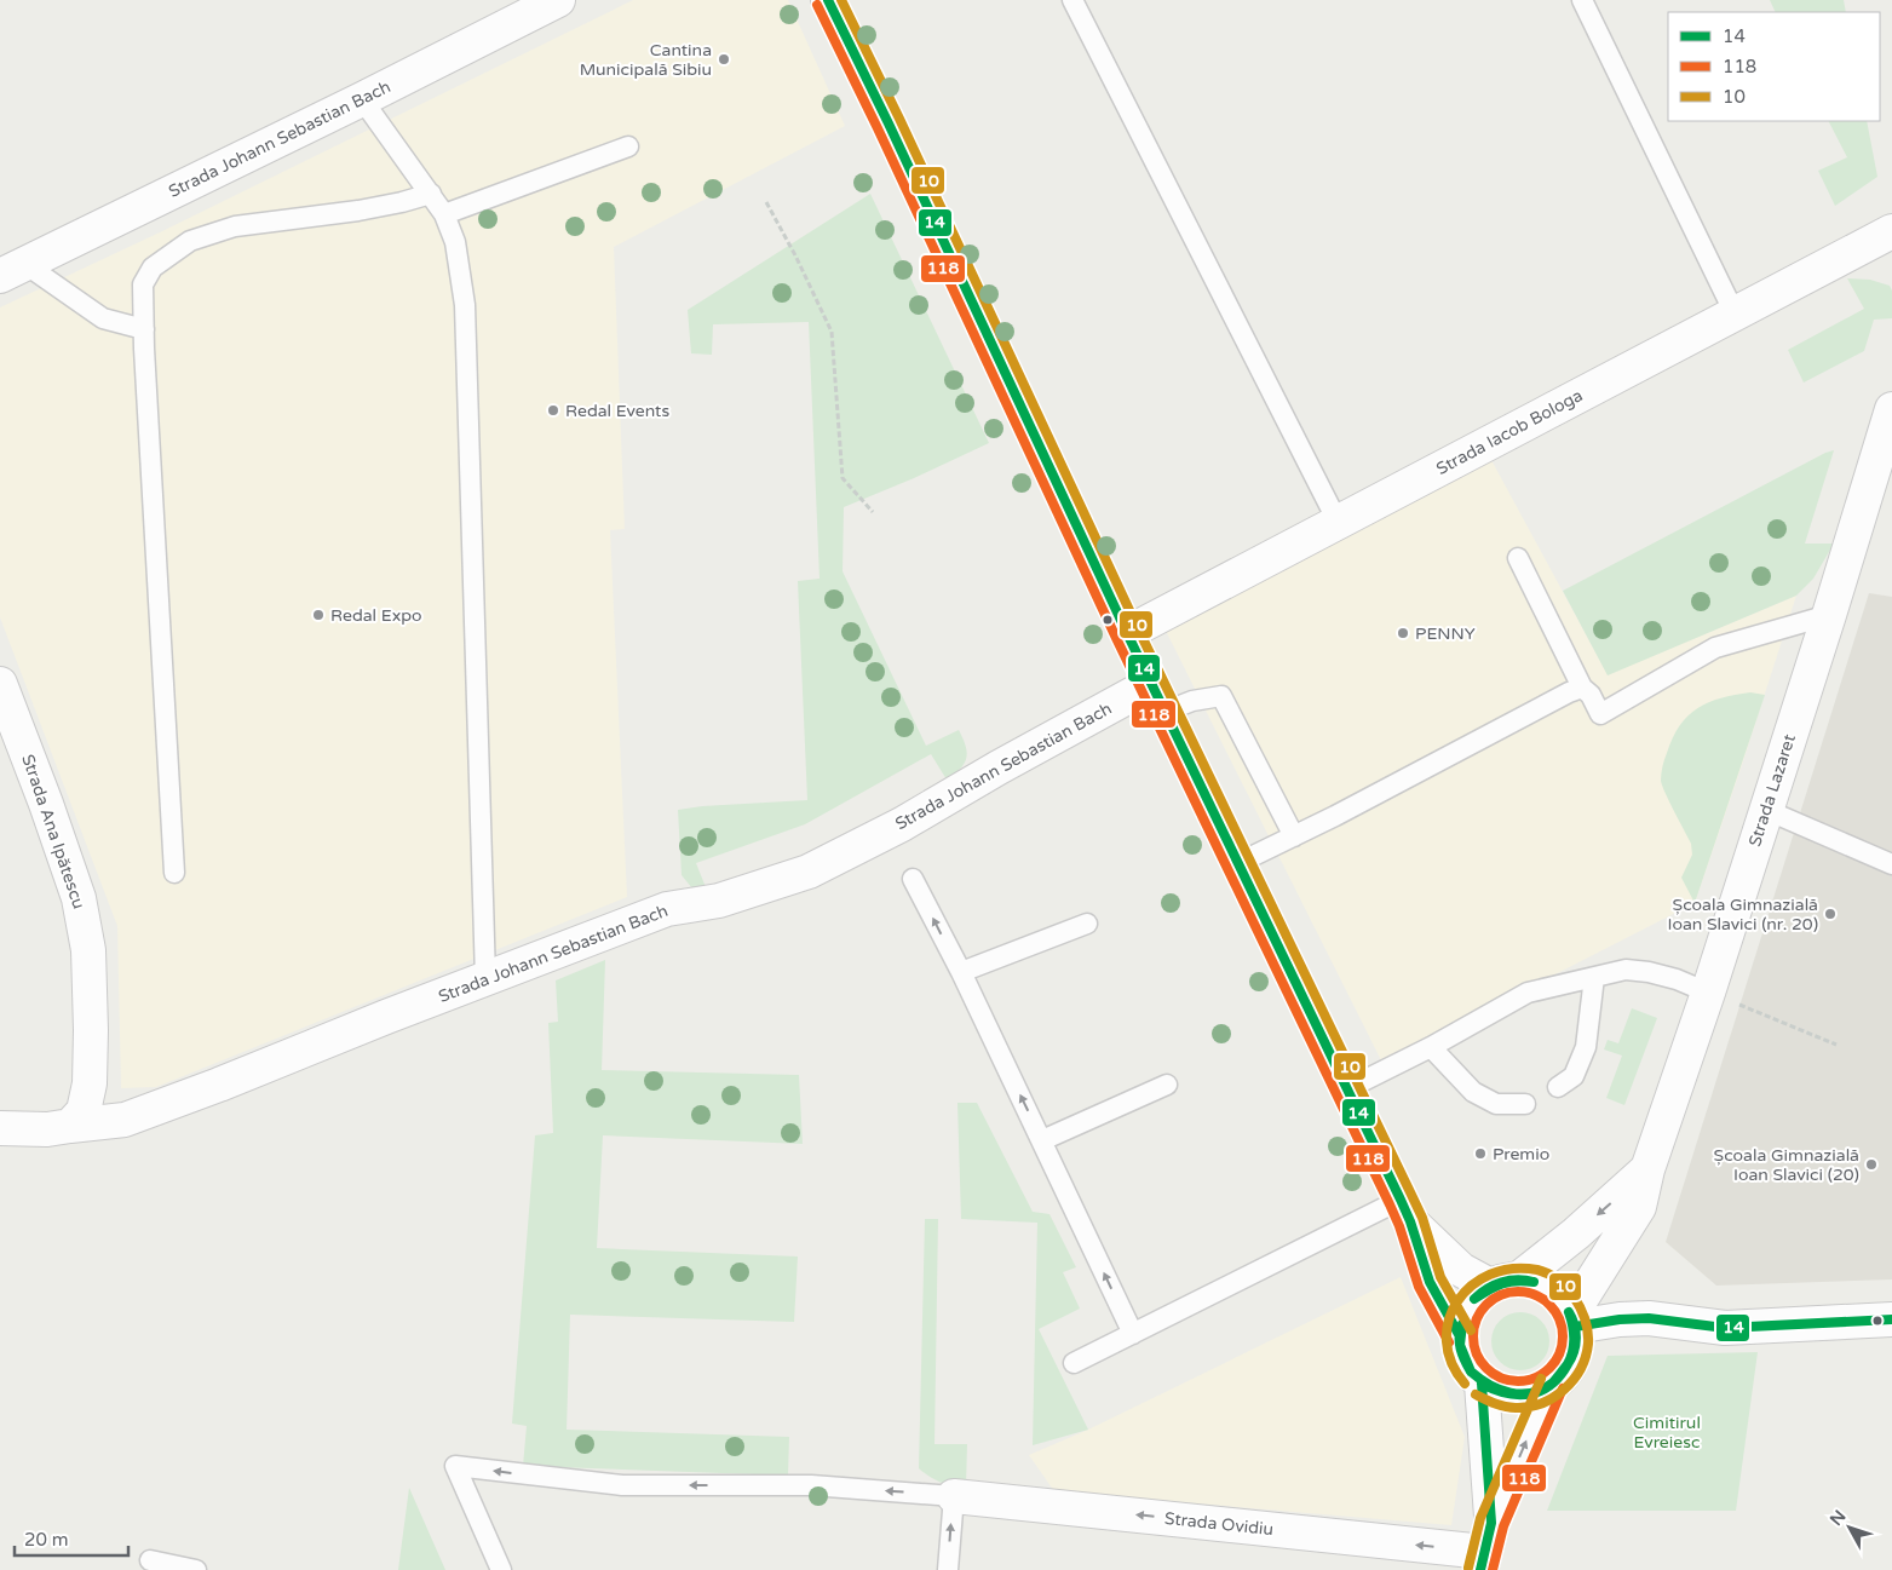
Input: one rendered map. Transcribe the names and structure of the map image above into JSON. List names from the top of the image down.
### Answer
{
  "streets": {
    "street": [
      "Strada Johann Sebastian Bach",
      "Strada Iacob Bologa",
      "Strada Lazaret",
      "Strada Ana Ipătescu",
      "Strada Ovidiu"
    ]
  },
  "crossings": [
    ["Strada Johann Sebastian Bach", "Strada Ana Ipătescu"]
  ],
  "one_way": ["Strada Ovidiu"],
  "parks": ["Cimitirul Evreiesc"],
  "places": [
    "Cantina Municipală Sibiu",
    "Redal Events",
    "Redal Expo",
    "PENNY",
    "Școala Gimnazială Ioan Slavici (nr. 20)",
    "Premio",
    "Școala Gimnazială Ioan Slavici (20)"
  ],
  "lines": ["transit line 14", "transit line 10", "transit line 118"],
  "legend": ["14", "118", "10"],
  "scale_bar": "20 m",
  "north": "top left"
}
